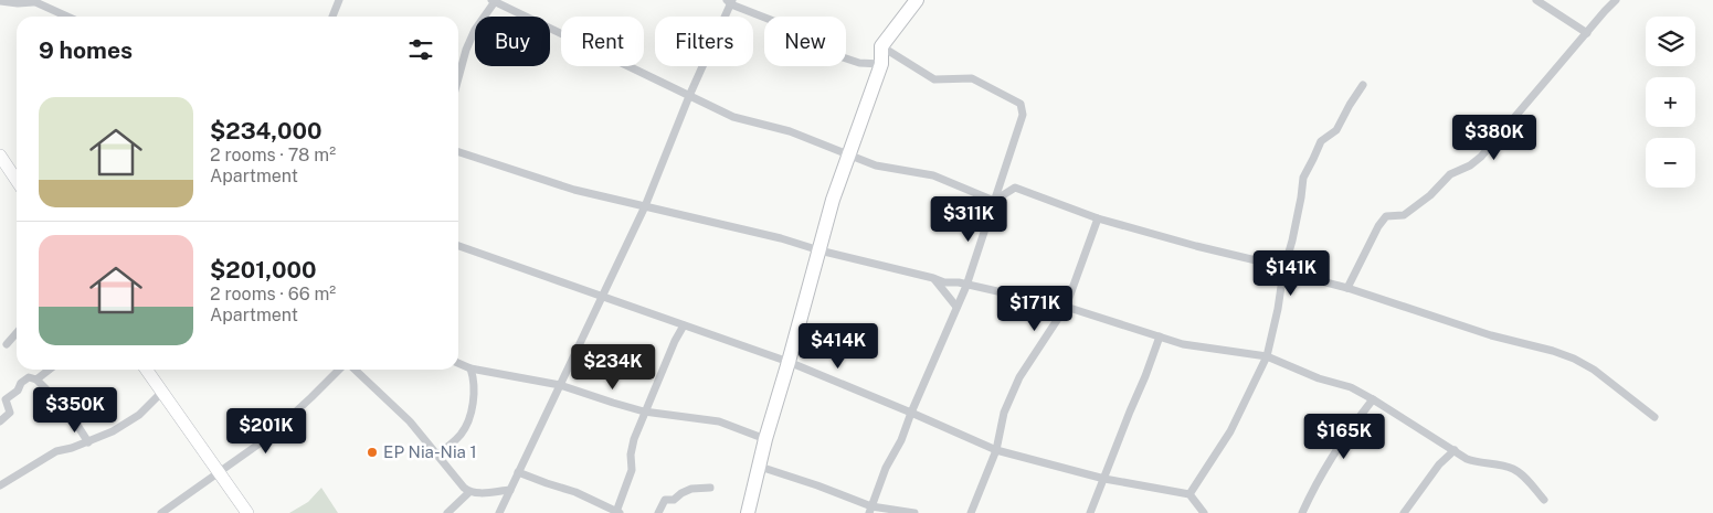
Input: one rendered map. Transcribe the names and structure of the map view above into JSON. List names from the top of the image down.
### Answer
{
  "places": ["EP Nia-Nia 1"],
  "page": {
    "map_buttons": ["+", "−"],
    "chip": [
      "Buy",
      "Rent",
      "Filters",
      "New"
    ],
    "heading": "9 homes",
    "list": [
      {
        "name": "$234,000",
        "note": "2 rooms · 78 m² · Apartment"
      },
      {
        "name": "$201,000",
        "note": "2 rooms · 66 m² · Apartment"
      }
    ],
    "price": [
      "$380K",
      "$311K",
      "$141K",
      "$171K",
      "$414K",
      "$234K",
      "$350K",
      "$201K",
      "$165K"
    ]
  }
}
